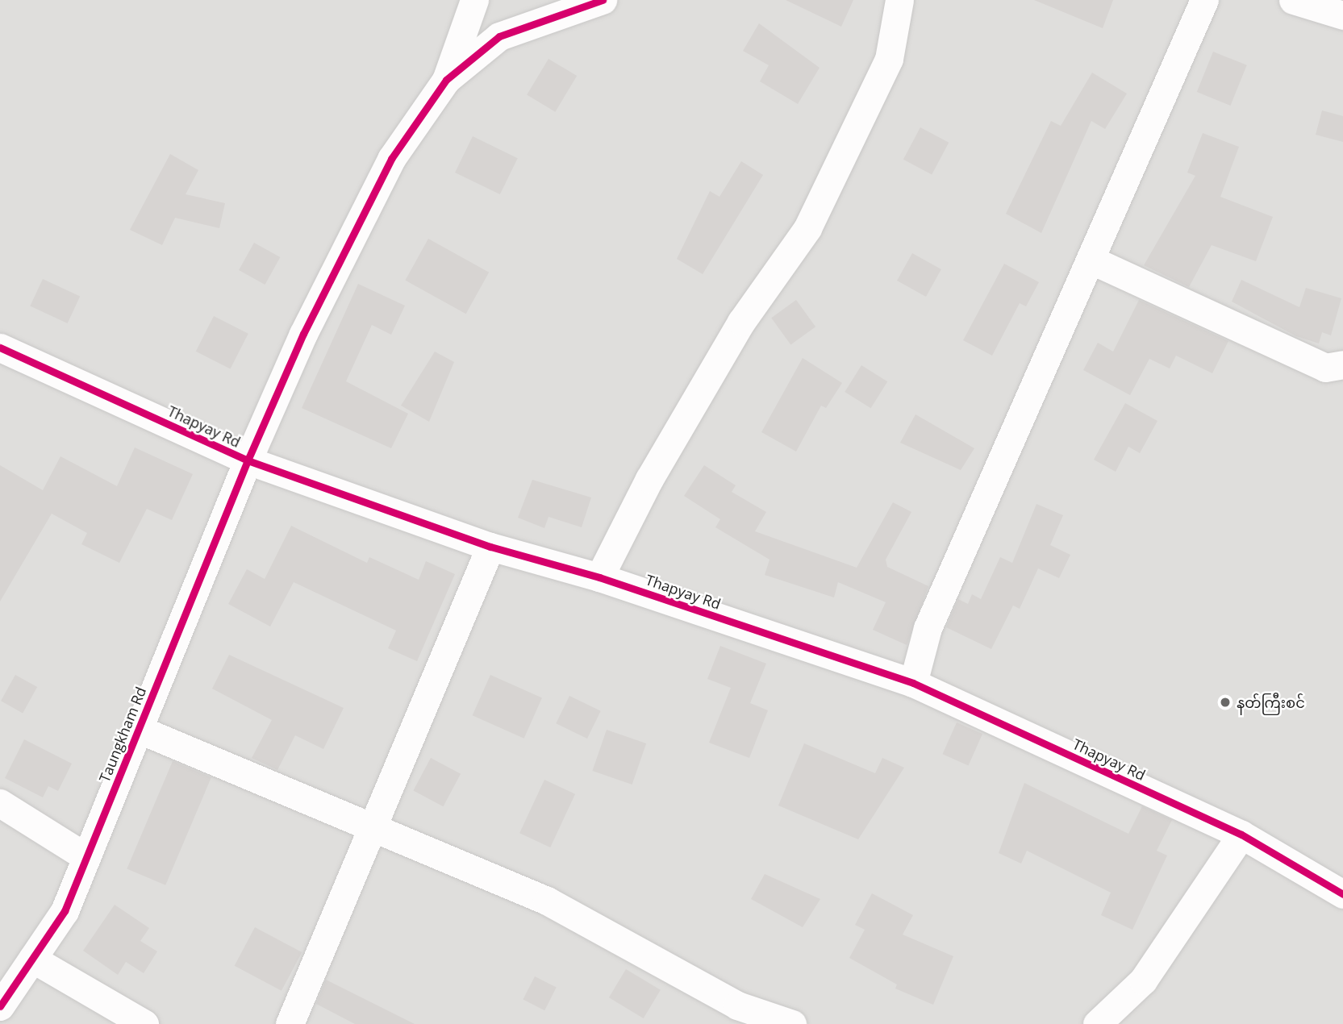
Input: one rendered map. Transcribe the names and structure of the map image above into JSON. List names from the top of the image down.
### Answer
{
  "streets": {
    "street": ["Thapyay Rd", "Taungkham Rd"]
  },
  "crossings": [
    ["Thapyay Rd", "Taungkham Rd"]
  ],
  "places": ["နတ်ကြီးစင်"]
}
